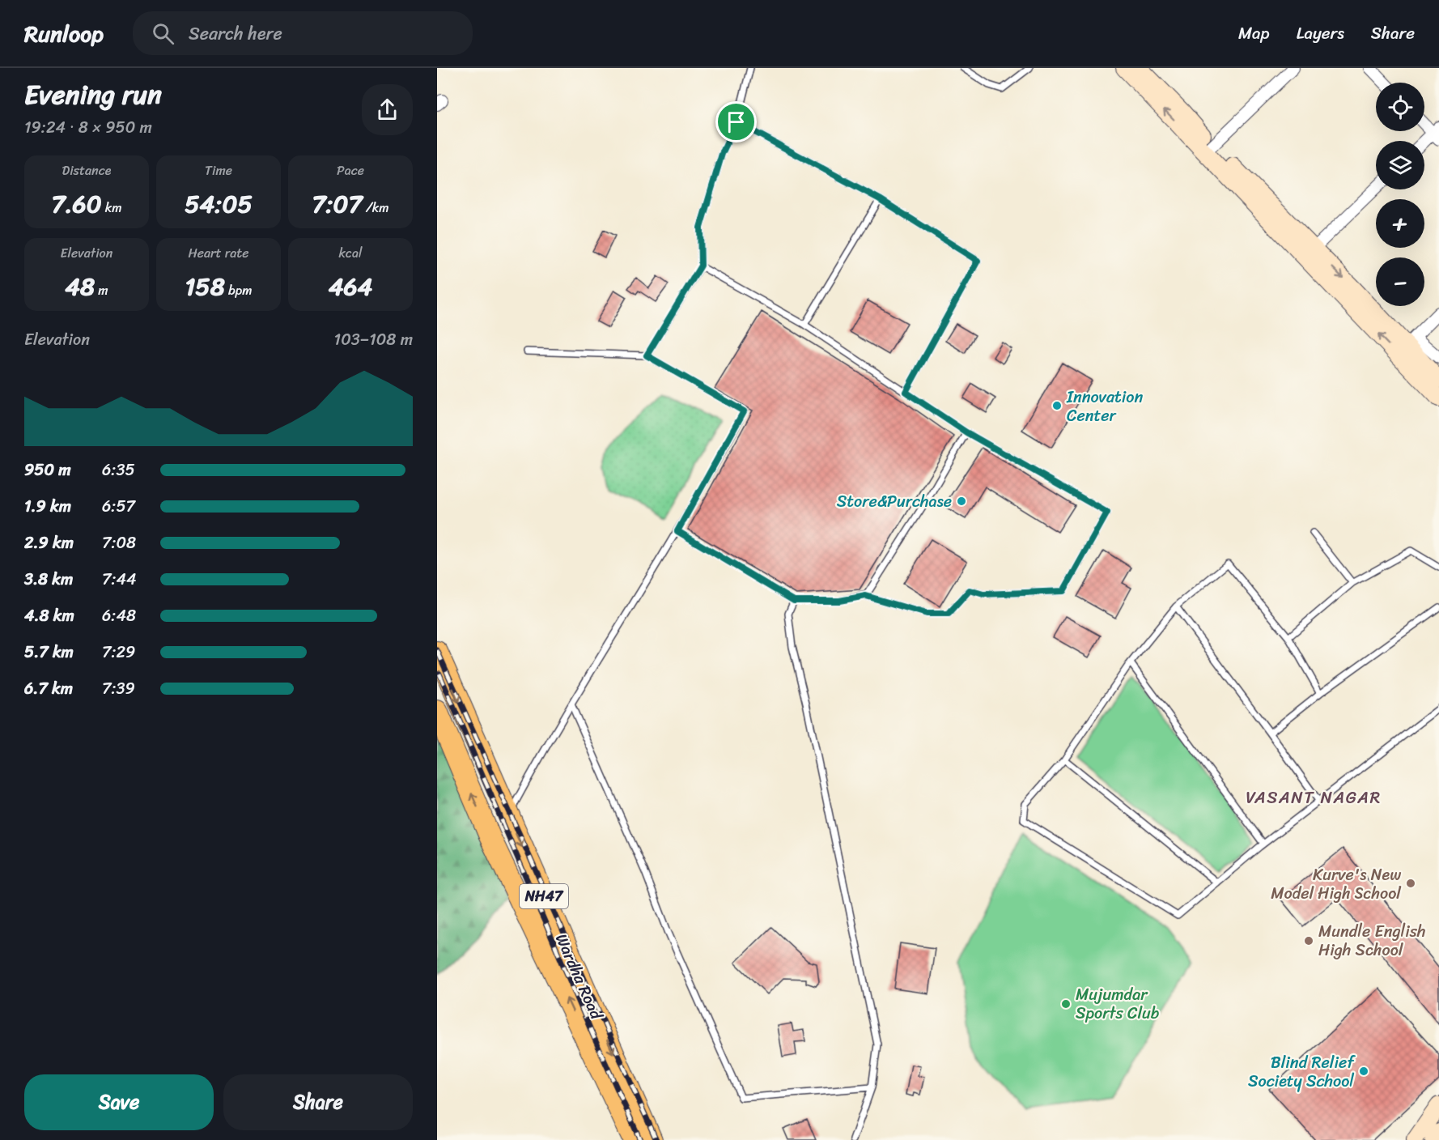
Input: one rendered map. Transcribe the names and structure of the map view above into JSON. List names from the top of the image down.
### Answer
{
  "streets": {
    "highway": ["NH47", "Wardha Road"]
  },
  "districts": ["VASANT NAGAR"],
  "places": [
    "Innovation Center",
    "Store&Purchase",
    "Kurve's New Model High School",
    "Mundle English High School",
    "Mujumdar Sports Club",
    "Blind Relief Society School"
  ],
  "page": {
    "header": "Runloop",
    "search": "Search here",
    "nav": ["Map", "Layers", "Share"],
    "heading": ["Evening run", "19:24 · 8 × 950 m"],
    "map_buttons": ["+", "−"],
    "stats": [
      ["Distance", "7.60 km"],
      ["Time", "54:05"],
      ["Pace", "7:07 /km"],
      ["Elevation", "48 m"],
      ["Heart rate", "158 bpm"],
      ["kcal", "464"]
    ],
    "chart": ["Elevation", "103–108 m"],
    "list": [
      {
        "name": "950 m",
        "note": "6:35"
      },
      {
        "name": "1.9 km",
        "note": "6:57"
      },
      {
        "name": "2.9 km",
        "note": "7:08"
      },
      {
        "name": "3.8 km",
        "note": "7:44"
      },
      {
        "name": "4.8 km",
        "note": "6:48"
      },
      {
        "name": "5.7 km",
        "note": "7:29"
      },
      {
        "name": "6.7 km",
        "note": "7:39"
      }
    ],
    "buttons": ["Save", "Share"]
  }
}
